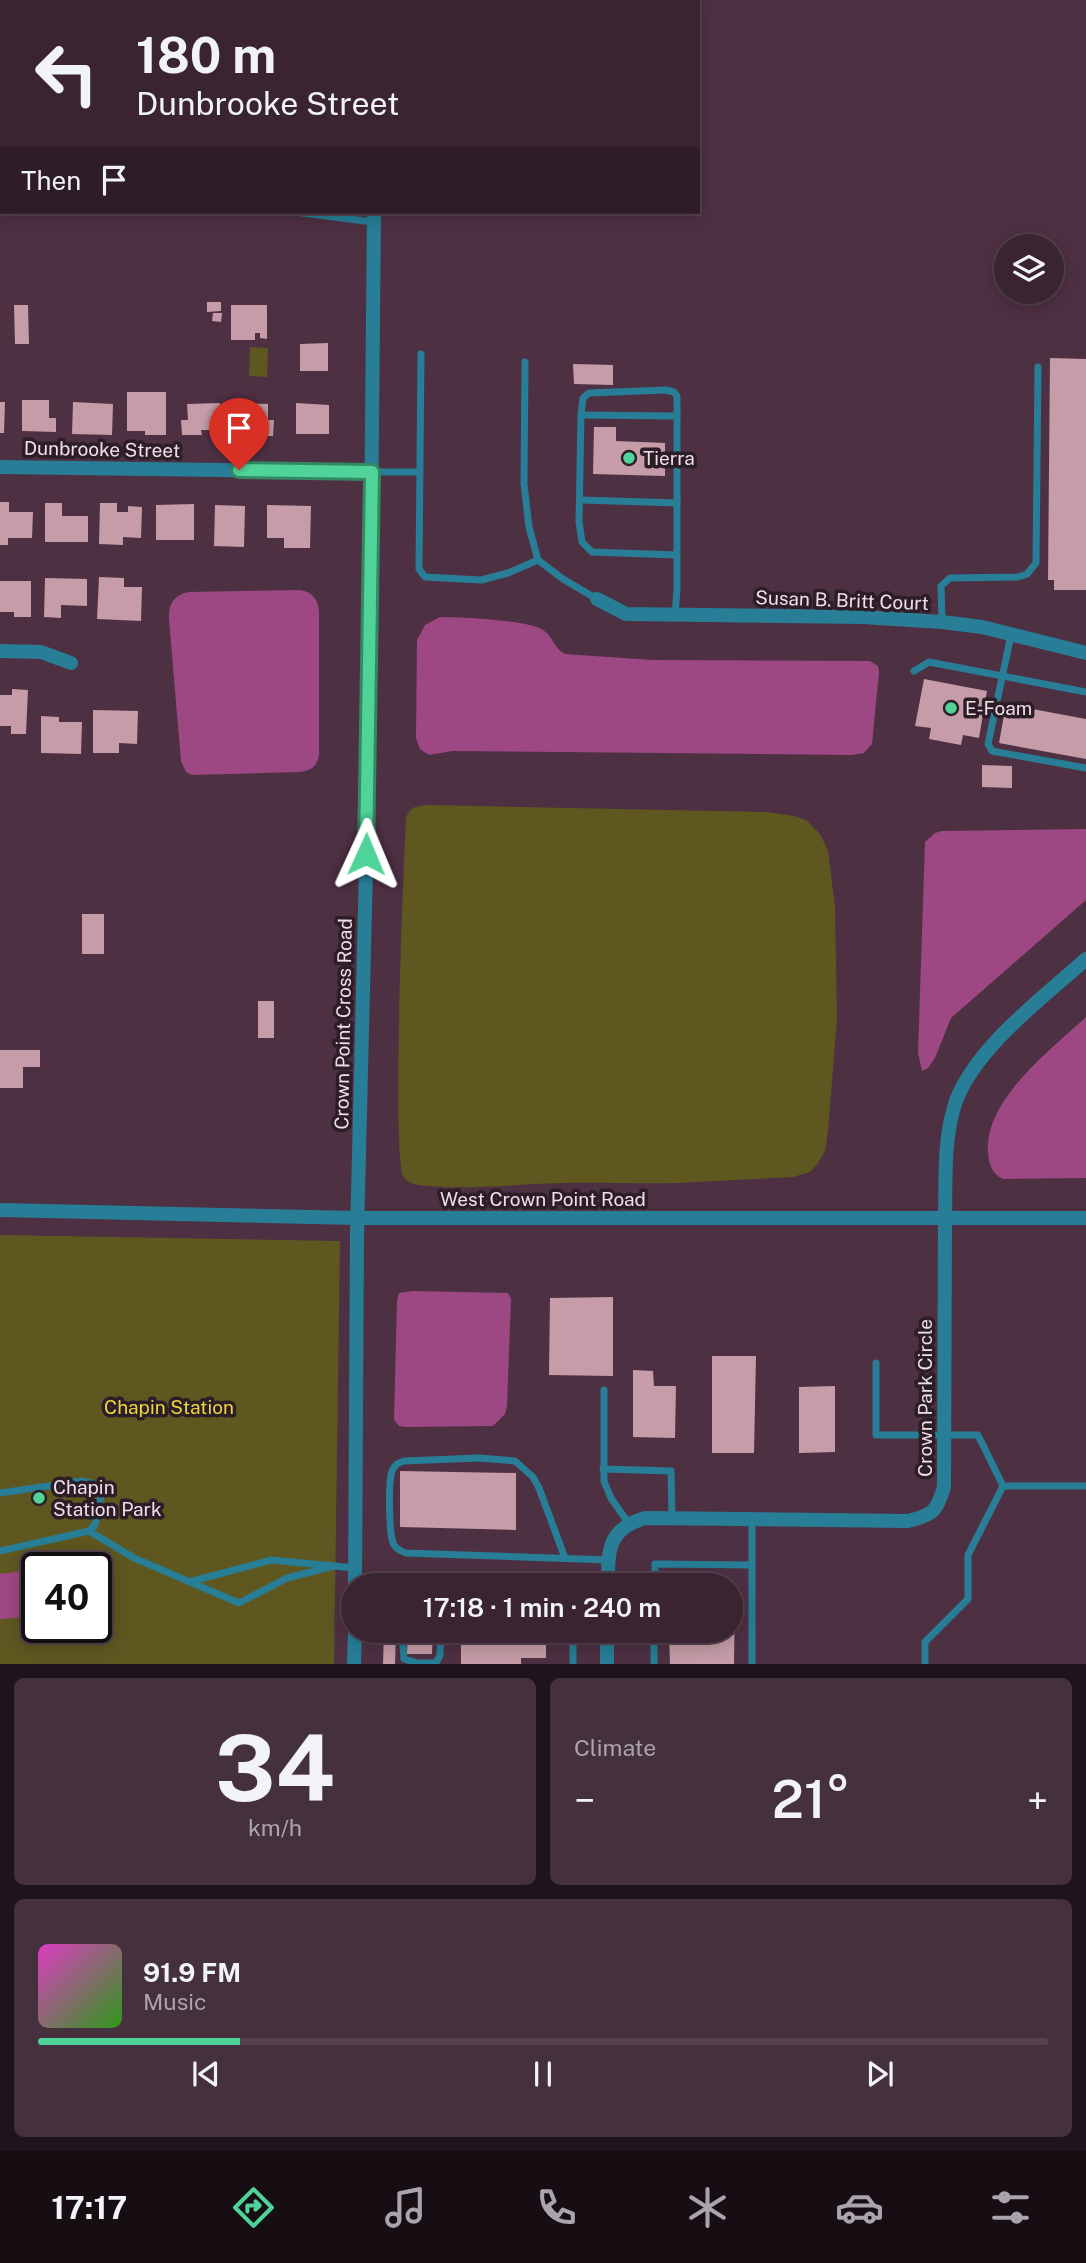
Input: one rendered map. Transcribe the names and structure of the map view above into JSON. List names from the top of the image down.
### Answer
{
  "streets": {
    "street": [
      "Dunbrooke Street",
      "Susan B. Britt Court",
      "Crown Point Cross Road",
      "West Crown Point Road",
      "Crown Park Circle"
    ]
  },
  "crossings": [
    ["Dunbrooke Street", "Crown Point Cross Road"],
    ["Crown Point Cross Road", "West Crown Point Road"],
    ["West Crown Point Road", "Crown Park Circle"]
  ],
  "parks": ["Chapin Station"],
  "places": ["Tierra", "E-Foam", "Chapin Station Park"],
  "page": {
    "turn": ["180 m", "Dunbrooke Street"],
    "then": "Then",
    "limit": "40",
    "trip": "17:18 · 1 min · 240 m",
    "tile": [
      ["34", "km/h"],
      "Climate"
    ],
    "heat": ["−", "21°", "+"],
    "song": ["91.9 FM", "Music"],
    "tabs": "17:17"
  }
}
